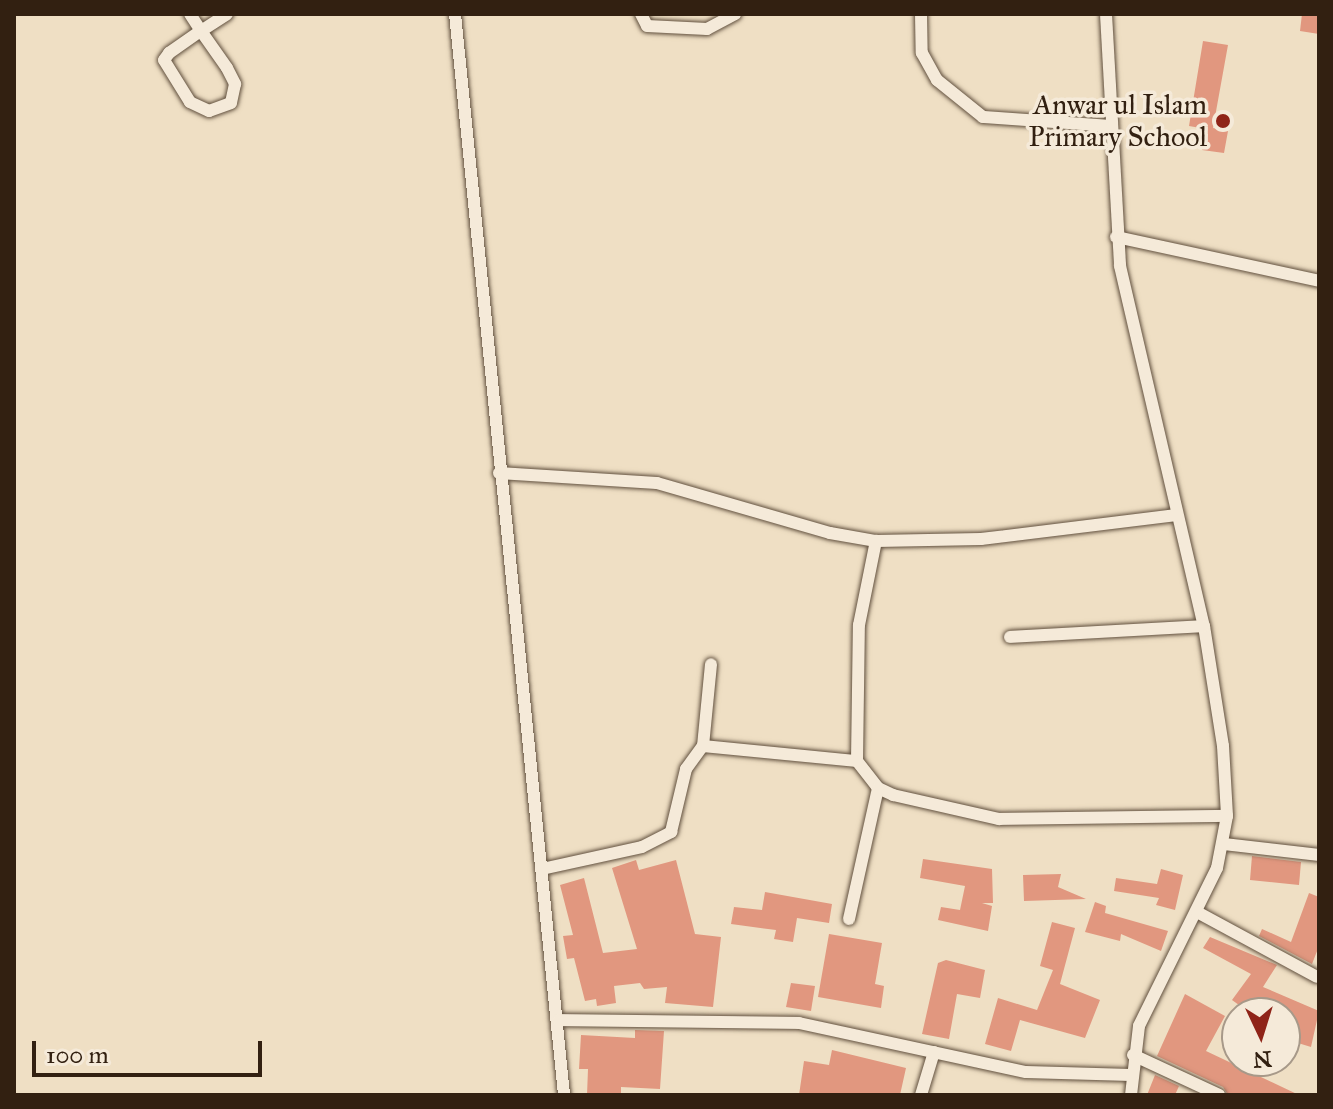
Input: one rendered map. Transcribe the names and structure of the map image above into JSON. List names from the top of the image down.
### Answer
{
  "places": ["Anwar ul Islam Primary School"],
  "scale_bar": "100 m",
  "north": "bottom"
}
